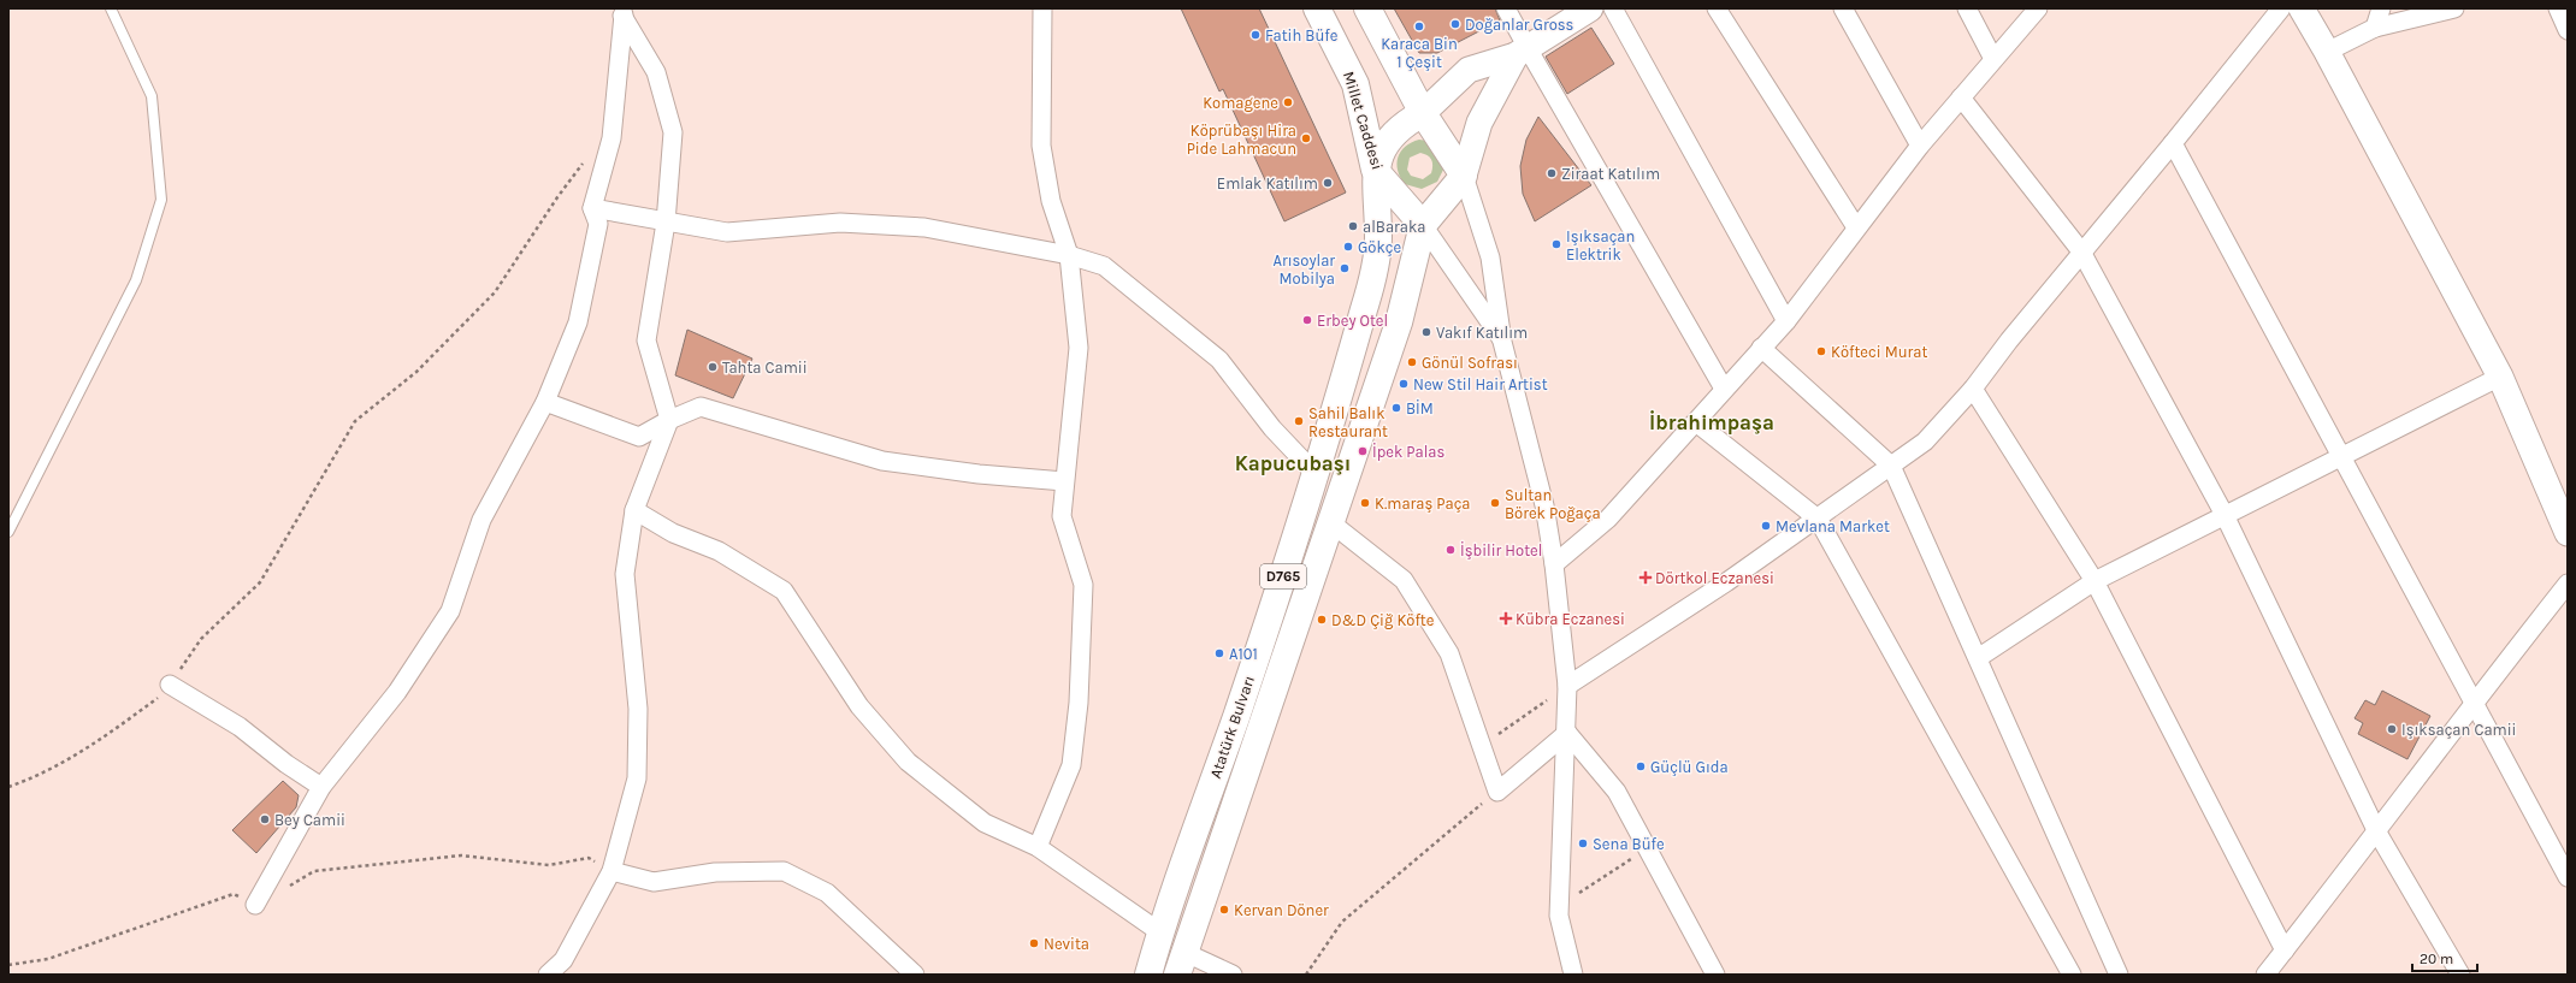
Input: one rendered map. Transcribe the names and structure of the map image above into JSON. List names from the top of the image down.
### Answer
{
  "streets": {
    "main road": ["Millet Caddesi", "D765", "Atatürk Bulvarı"]
  },
  "crossings": [
    ["Millet Caddesi", "Atatürk Bulvarı"]
  ],
  "districts": ["İbrahimpaşa", "Kapucubaşı"],
  "places": {
    "other": [
      "Doğanlar Gross",
      "Karaca Bin 1 Çeşit",
      "Fatih Büfe",
      "Komagene",
      "Köprübaşı Hira Pide Lahmacun",
      "Ziraat Katılım",
      "Emlak Katılım",
      "alBaraka",
      "Işıksaçan Elektrik",
      "Gökçe",
      "Arısoylar Mobilya",
      "Erbey Otel",
      "Vakıf Katılım",
      "Köfteci Murat",
      "Gönül Sofrası",
      "Tahta Camii",
      "New Stil Hair Artist",
      "BİM",
      "Sahil Balık Restaurant",
      "İpek Palas",
      "K.maraş Paça",
      "Sultan Börek Poğaça",
      "Mevlana Market",
      "İşbilir Hotel",
      "D&D Çiğ Köfte",
      "A101",
      "Işıksaçan Camii",
      "Güçlü Gıda",
      "Bey Camii",
      "Sena Büfe",
      "Kervan Döner",
      "Nevita"
    ],
    "health": ["Dörtkol Eczanesi", "Kübra Eczanesi"]
  },
  "scale_bar": "20 m"
}
